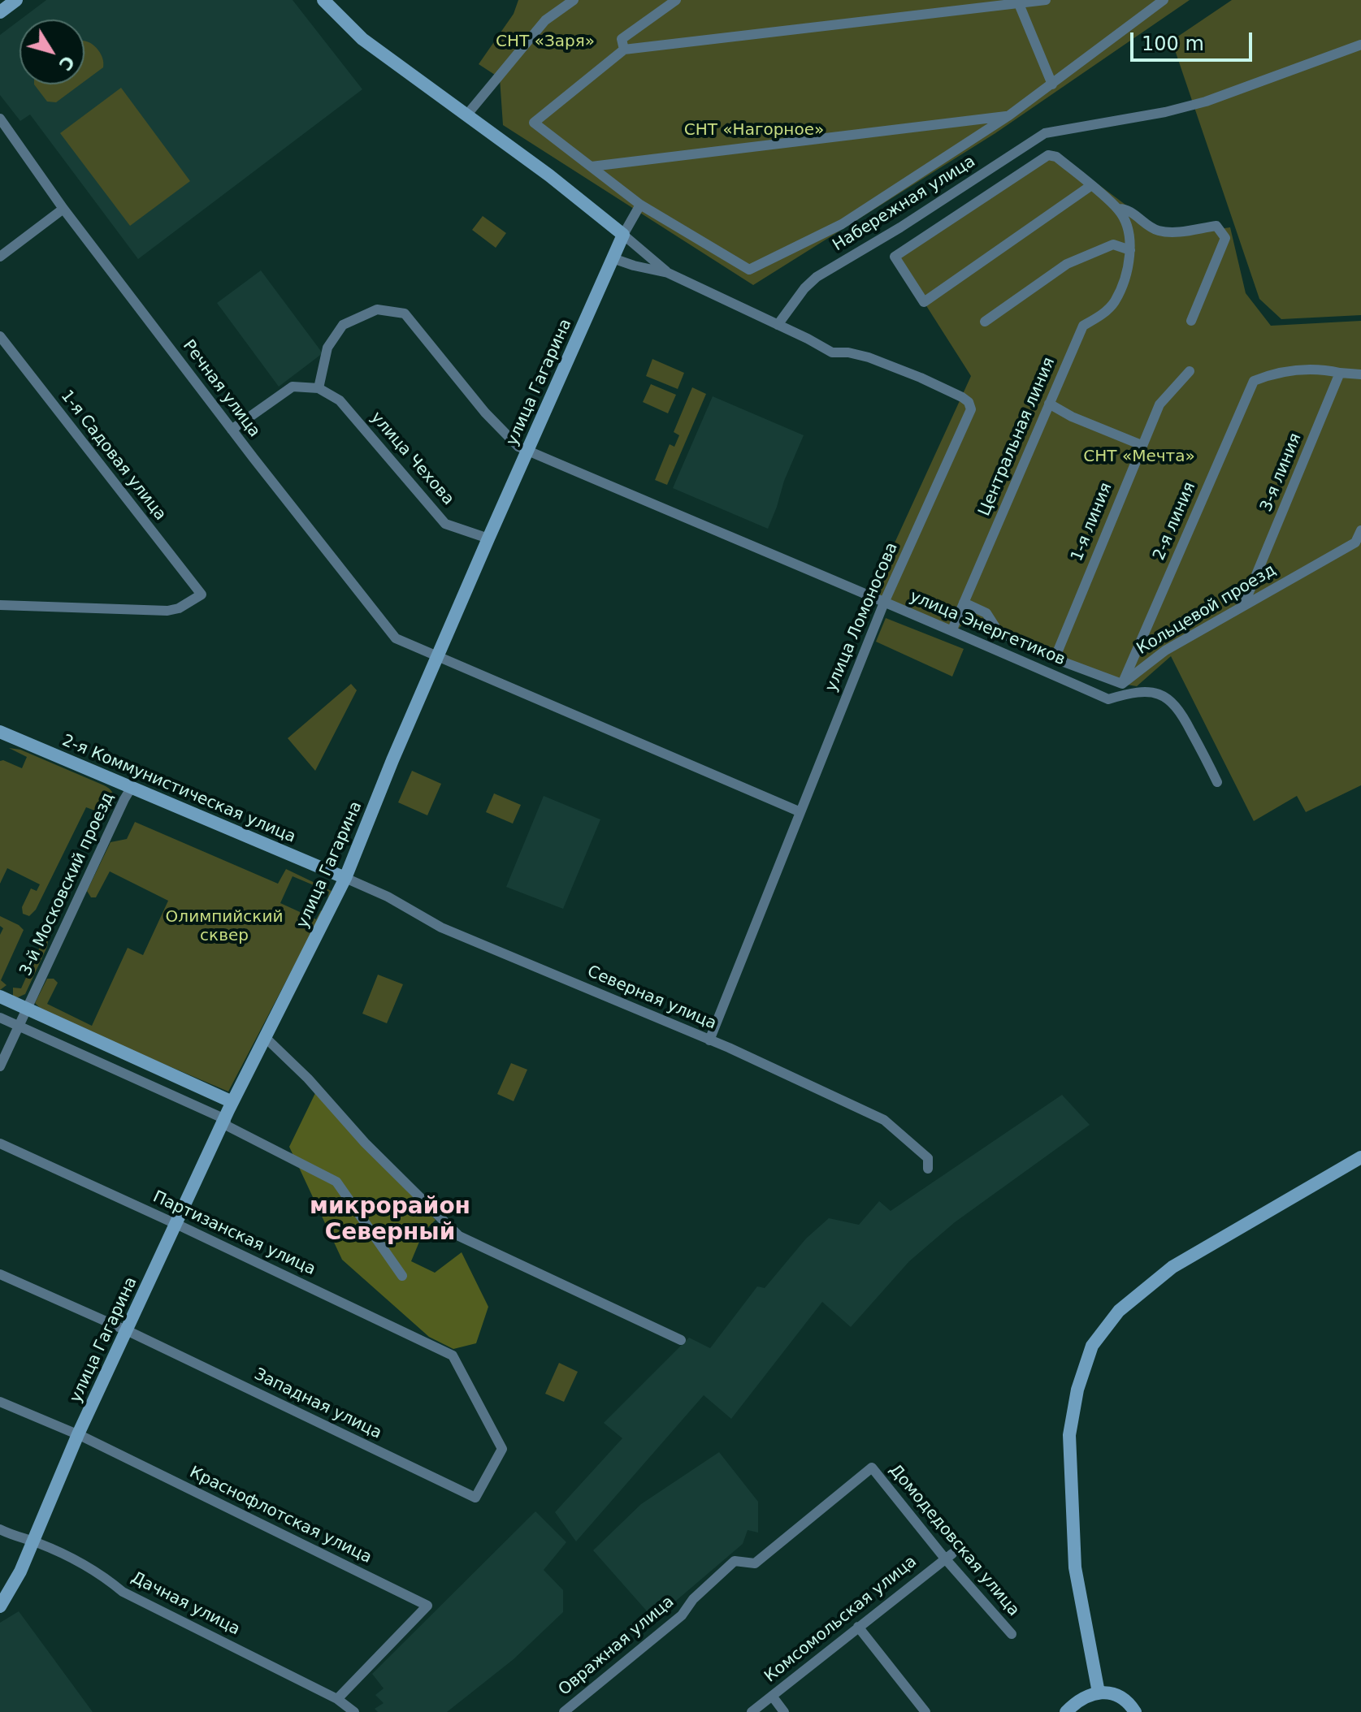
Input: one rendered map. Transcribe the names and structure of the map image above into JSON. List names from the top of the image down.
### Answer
{
  "streets": {
    "street": [
      "Набережная улица",
      "улица Гагарина",
      "Речная улица",
      "Центральная линия",
      "1-я Садовая улица",
      "улица Чехова",
      "3-я линия",
      "2-я линия",
      "1-я линия",
      "Кольцевой проезд",
      "улица Ломоносова",
      "улица Энергетиков",
      "2-я Коммунистическая улица",
      "3-й Московский проезд",
      "Северная улица",
      "Партизанская улица",
      "Западная улица",
      "Краснофлотская улица",
      "Домодедовская улица",
      "Дачная улица",
      "Комсомольская улица",
      "Овражная улица"
    ]
  },
  "crossings": [
    ["Набережная улица", "улица Ломоносова"],
    ["улица Гагарина", "Речная улица"],
    ["улица Гагарина", "улица Чехова"],
    ["улица Гагарина", "улица Энергетиков"],
    ["улица Гагарина", "2-я Коммунистическая улица"],
    ["улица Гагарина", "Северная улица"],
    ["улица Гагарина", "Партизанская улица"],
    ["улица Гагарина", "Западная улица"],
    ["улица Гагарина", "Краснофлотская улица"],
    ["улица Гагарина", "Дачная улица"],
    ["Речная улица", "улица Ломоносова"],
    ["Центральная линия", "улица Энергетиков"],
    ["улица Чехова", "улица Энергетиков"],
    ["3-я линия", "2-я линия"],
    ["3-я линия", "Кольцевой проезд"],
    ["2-я линия", "Кольцевой проезд"],
    ["улица Ломоносова", "улица Энергетиков"],
    ["улица Ломоносова", "Северная улица"],
    ["2-я Коммунистическая улица", "3-й Московский проезд"],
    ["2-я Коммунистическая улица", "Северная улица"],
    ["Партизанская улица", "Западная улица"],
    ["Краснофлотская улица", "Дачная улица"],
    ["Домодедовская улица", "Комсомольская улица"],
    ["Домодедовская улица", "Овражная улица"]
  ],
  "districts": ["микрорайон Северный"],
  "parks": [
    "СНТ «Заря»",
    "СНТ «Нагорное»",
    "СНТ «Мечта»",
    "Олимпийский сквер"
  ],
  "scale_bar": "100 m",
  "north": "bottom right"
}
